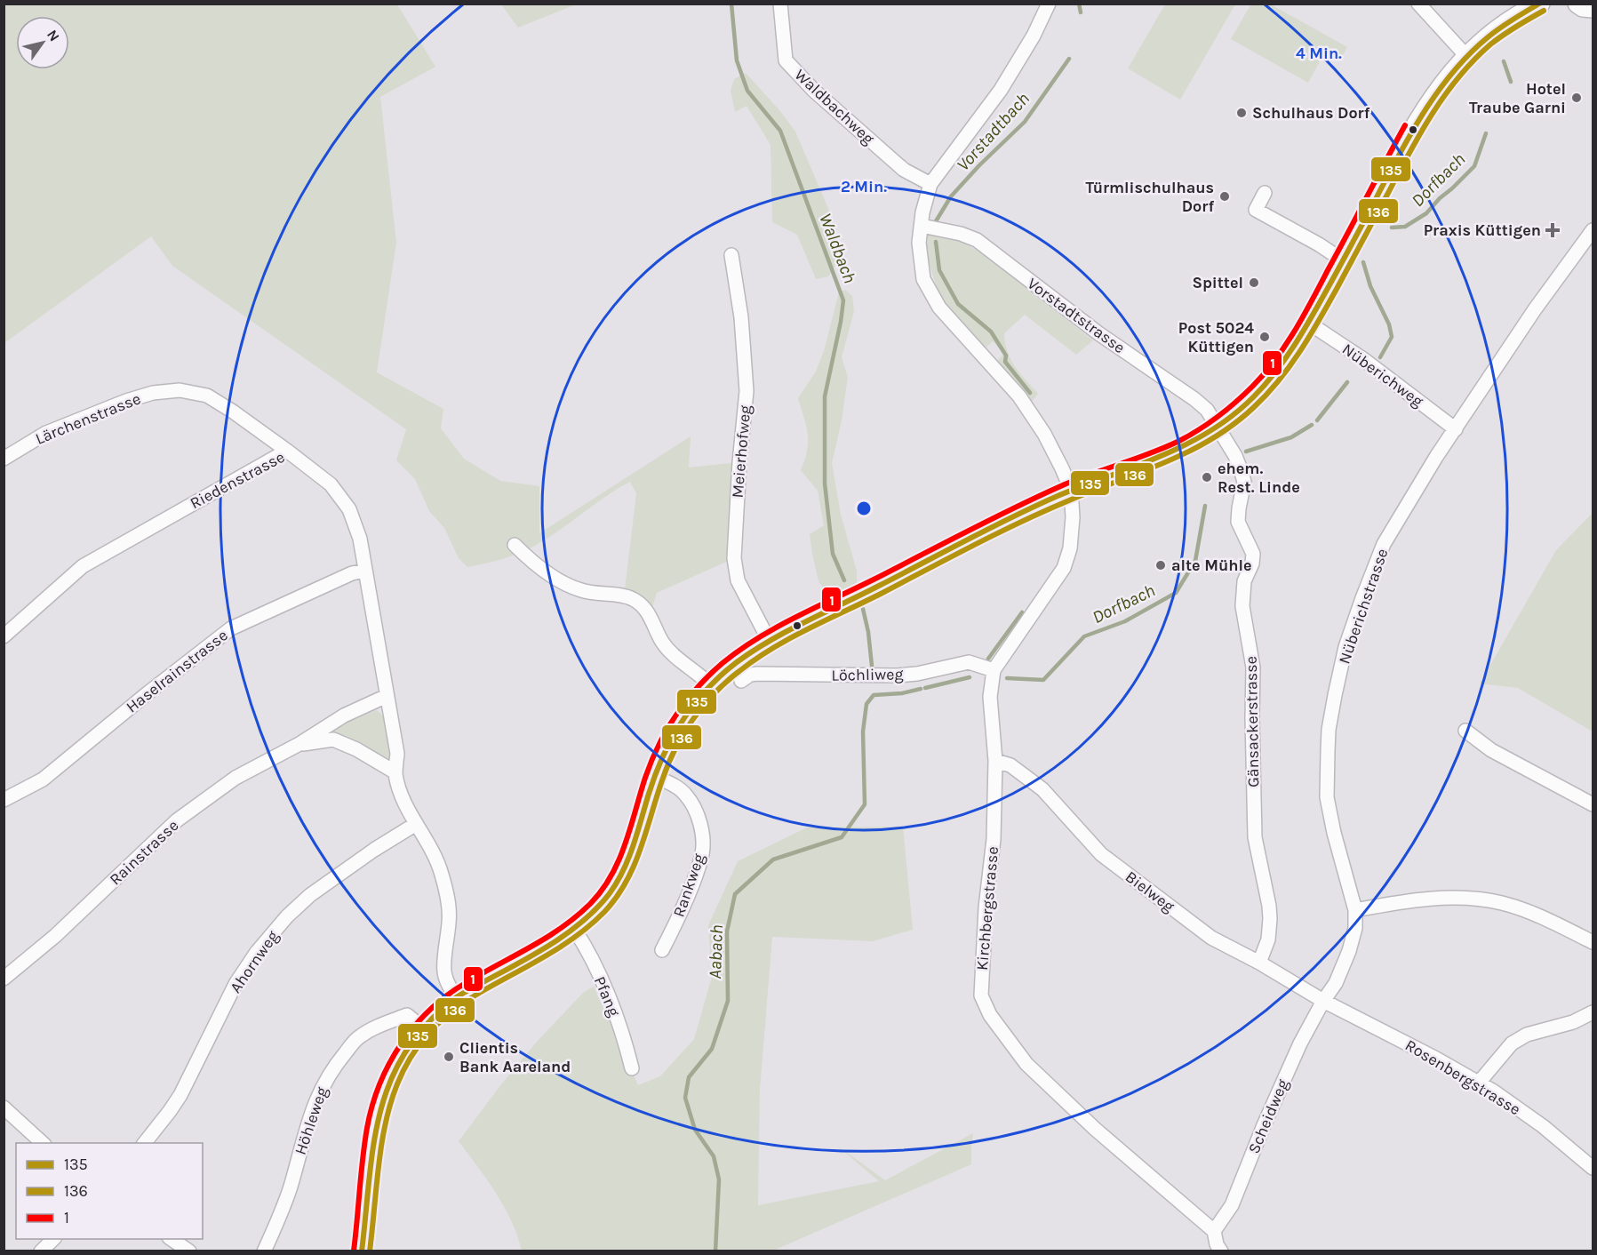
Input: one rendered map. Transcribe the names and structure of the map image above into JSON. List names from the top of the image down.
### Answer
{
  "streets": {
    "street": [
      "Waldbachweg",
      "Vorstadtstrasse",
      "Nüberichweg",
      "Lärchenstrasse",
      "Meierhofweg",
      "Riedenstrasse",
      "Nüberichstrasse",
      "Haselrainstrasse",
      "Löchliweg",
      "Gänsackerstrasse",
      "Rainstrasse",
      "Rankweg",
      "Bielweg",
      "Kirchbergstrasse",
      "Ahornweg",
      "Pfang",
      "Rosenbergstrasse",
      "Scheidweg",
      "Höhleweg"
    ]
  },
  "crossings": [
    ["Vorstadtstrasse", "Gänsackerstrasse"],
    ["Nüberichweg", "Nüberichstrasse"],
    ["Lärchenstrasse", "Riedenstrasse"],
    ["Riedenstrasse", "Haselrainstrasse"],
    ["Riedenstrasse", "Rainstrasse"],
    ["Nüberichstrasse", "Bielweg"],
    ["Nüberichstrasse", "Rosenbergstrasse"],
    ["Nüberichstrasse", "Scheidweg"],
    ["Löchliweg", "Kirchbergstrasse"],
    ["Gänsackerstrasse", "Bielweg"],
    ["Bielweg", "Kirchbergstrasse"],
    ["Bielweg", "Rosenbergstrasse"],
    ["Bielweg", "Scheidweg"],
    ["Kirchbergstrasse", "Scheidweg"],
    ["Rosenbergstrasse", "Scheidweg"]
  ],
  "water": [
    "Vorstadtbach",
    "Dorfbach",
    "Waldbach",
    "Aabach"
  ],
  "places": {
    "other": [
      "Hotel Traube Garni",
      "Schulhaus Dorf",
      "Türmlischulhaus Dorf",
      "Spittel",
      "Post 5024 Küttigen",
      "ehem. Rest. Linde",
      "alte Mühle",
      "Clientis Bank Aareland"
    ],
    "health": ["Praxis Küttigen"]
  },
  "lines": ["transit line 135", "transit line 136", "transit line 1"],
  "legend": ["135", "136", "1"],
  "north": "top right",
  "rings": ["4 Min.", "2 Min."]
}
